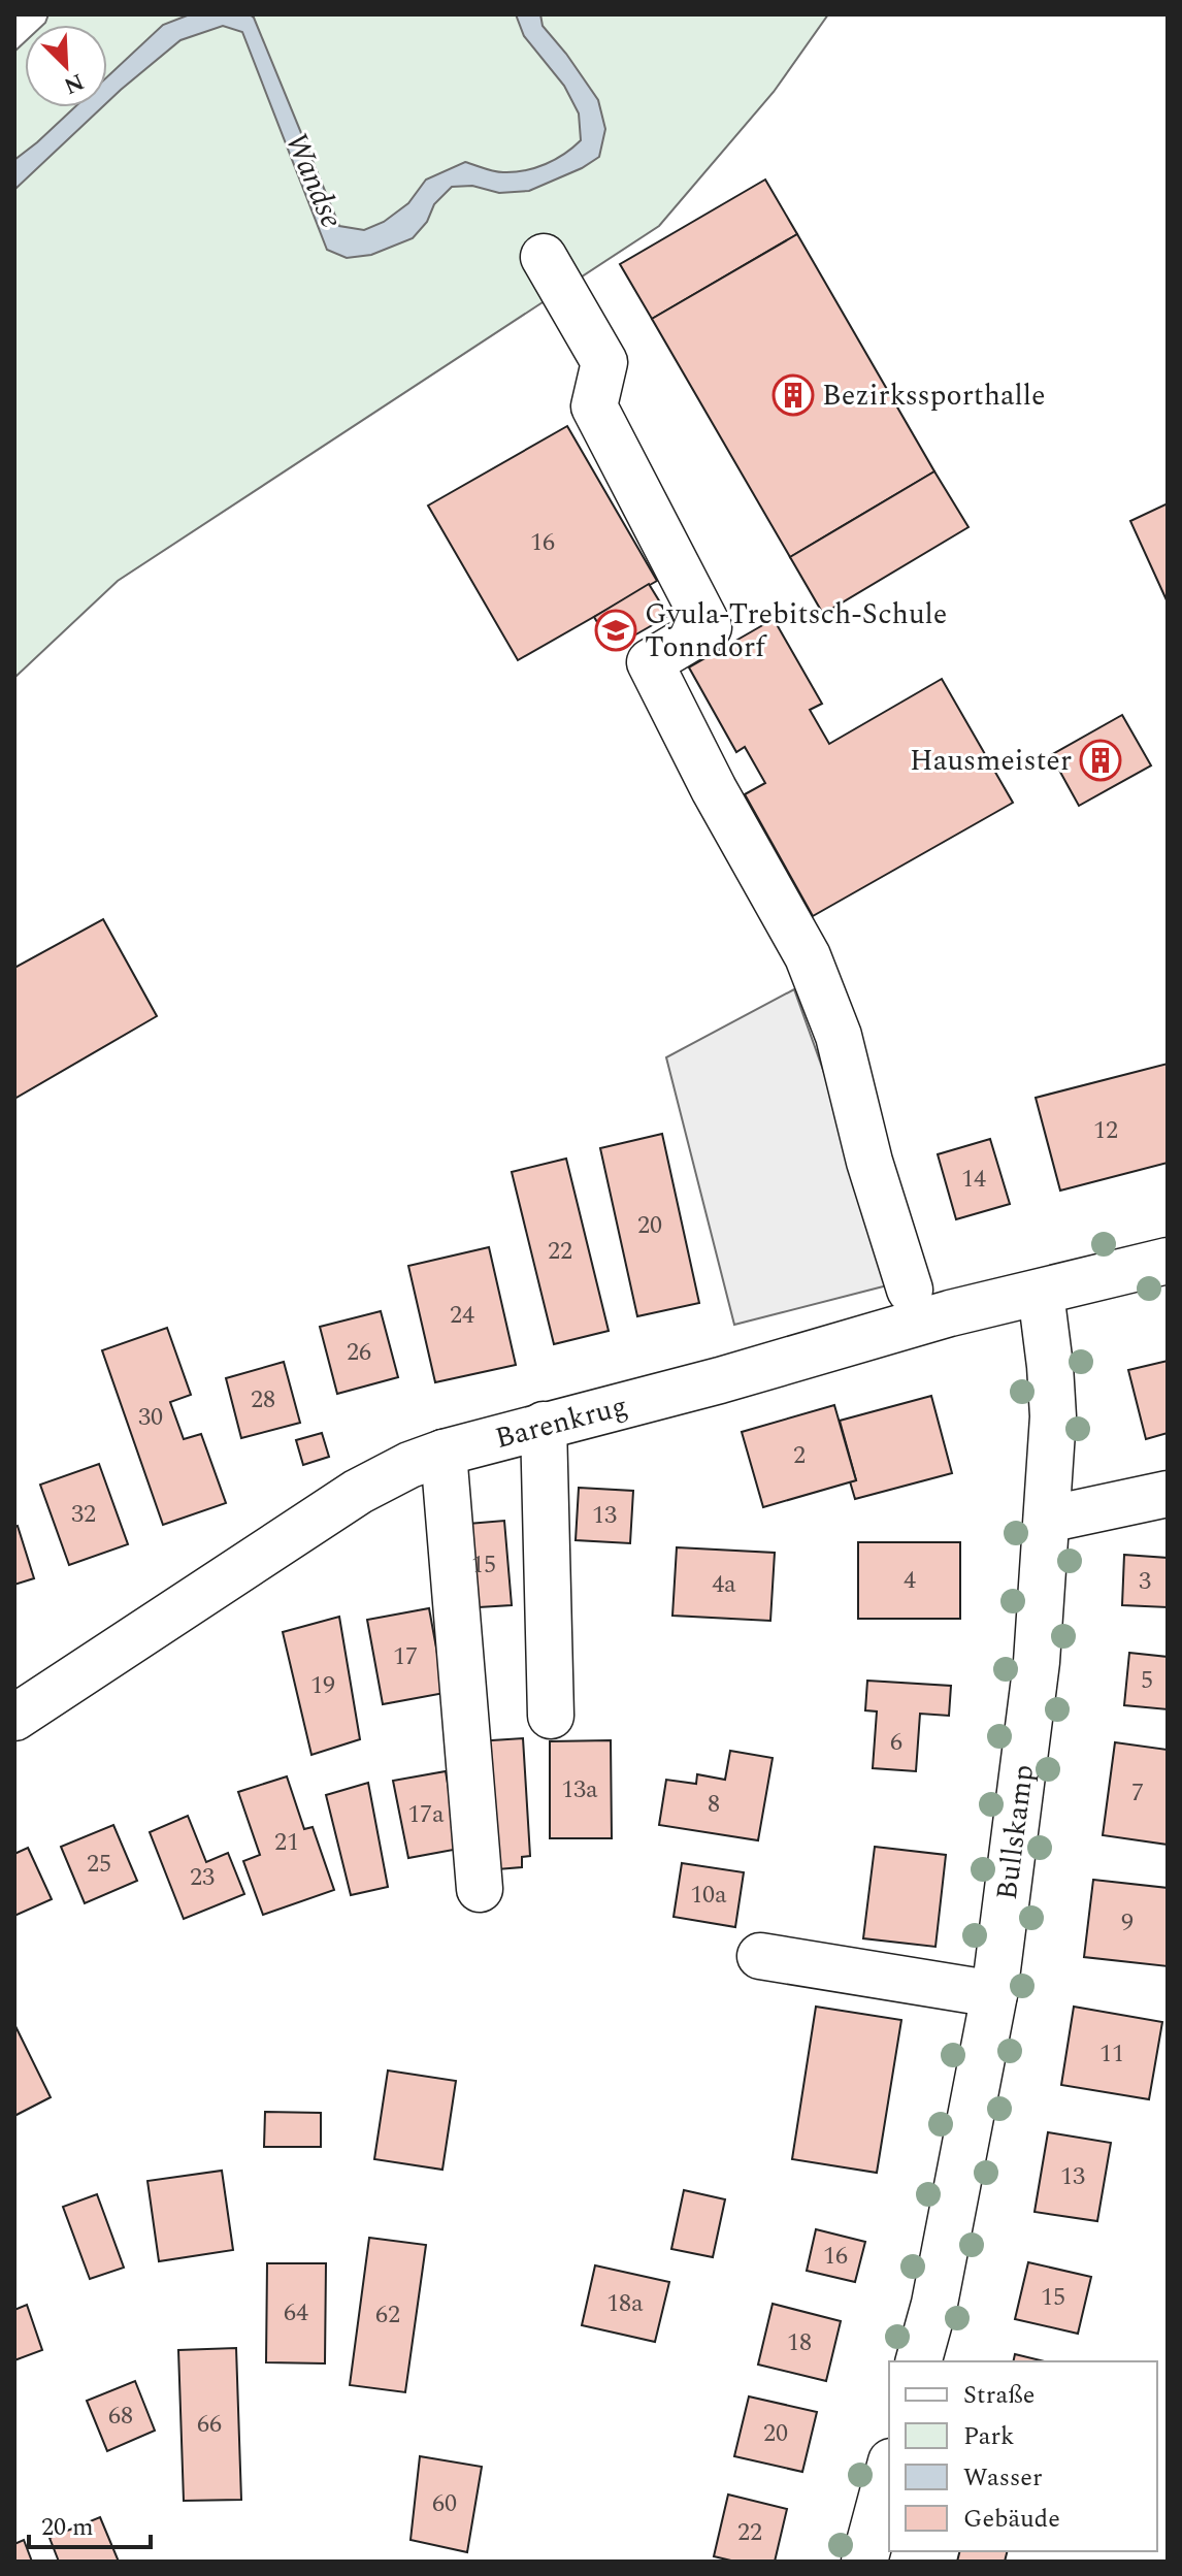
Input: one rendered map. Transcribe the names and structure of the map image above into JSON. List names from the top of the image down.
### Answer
{
  "streets": {
    "street": ["Barenkrug", "Bullskamp"]
  },
  "crossings": [
    ["Barenkrug", "Bullskamp"]
  ],
  "water": ["Wandse"],
  "places": {
    "building": ["Bezirkssporthalle", "Hausmeister"],
    "school or university": ["Gyula-Trebitsch-Schule Tonndorf"]
  },
  "house_numbers": [
    "16",
    "12",
    "14",
    "20",
    "22",
    "24",
    "26",
    "28",
    "30",
    "2",
    "32",
    "13",
    "15",
    "4",
    "3",
    "4a",
    "17",
    "5",
    "19",
    "6",
    "13a",
    "7",
    "8",
    "17a",
    "21",
    "25",
    "23",
    "10a",
    "9",
    "11",
    "13",
    "16",
    "15",
    "18a",
    "64",
    "62",
    "18",
    "68",
    "66",
    "20",
    "60",
    "22"
  ],
  "legend": [
    "Straße",
    "Park",
    "Wasser",
    "Gebäude"
  ],
  "scale_bar": "20 m",
  "north": "bottom right"
}
